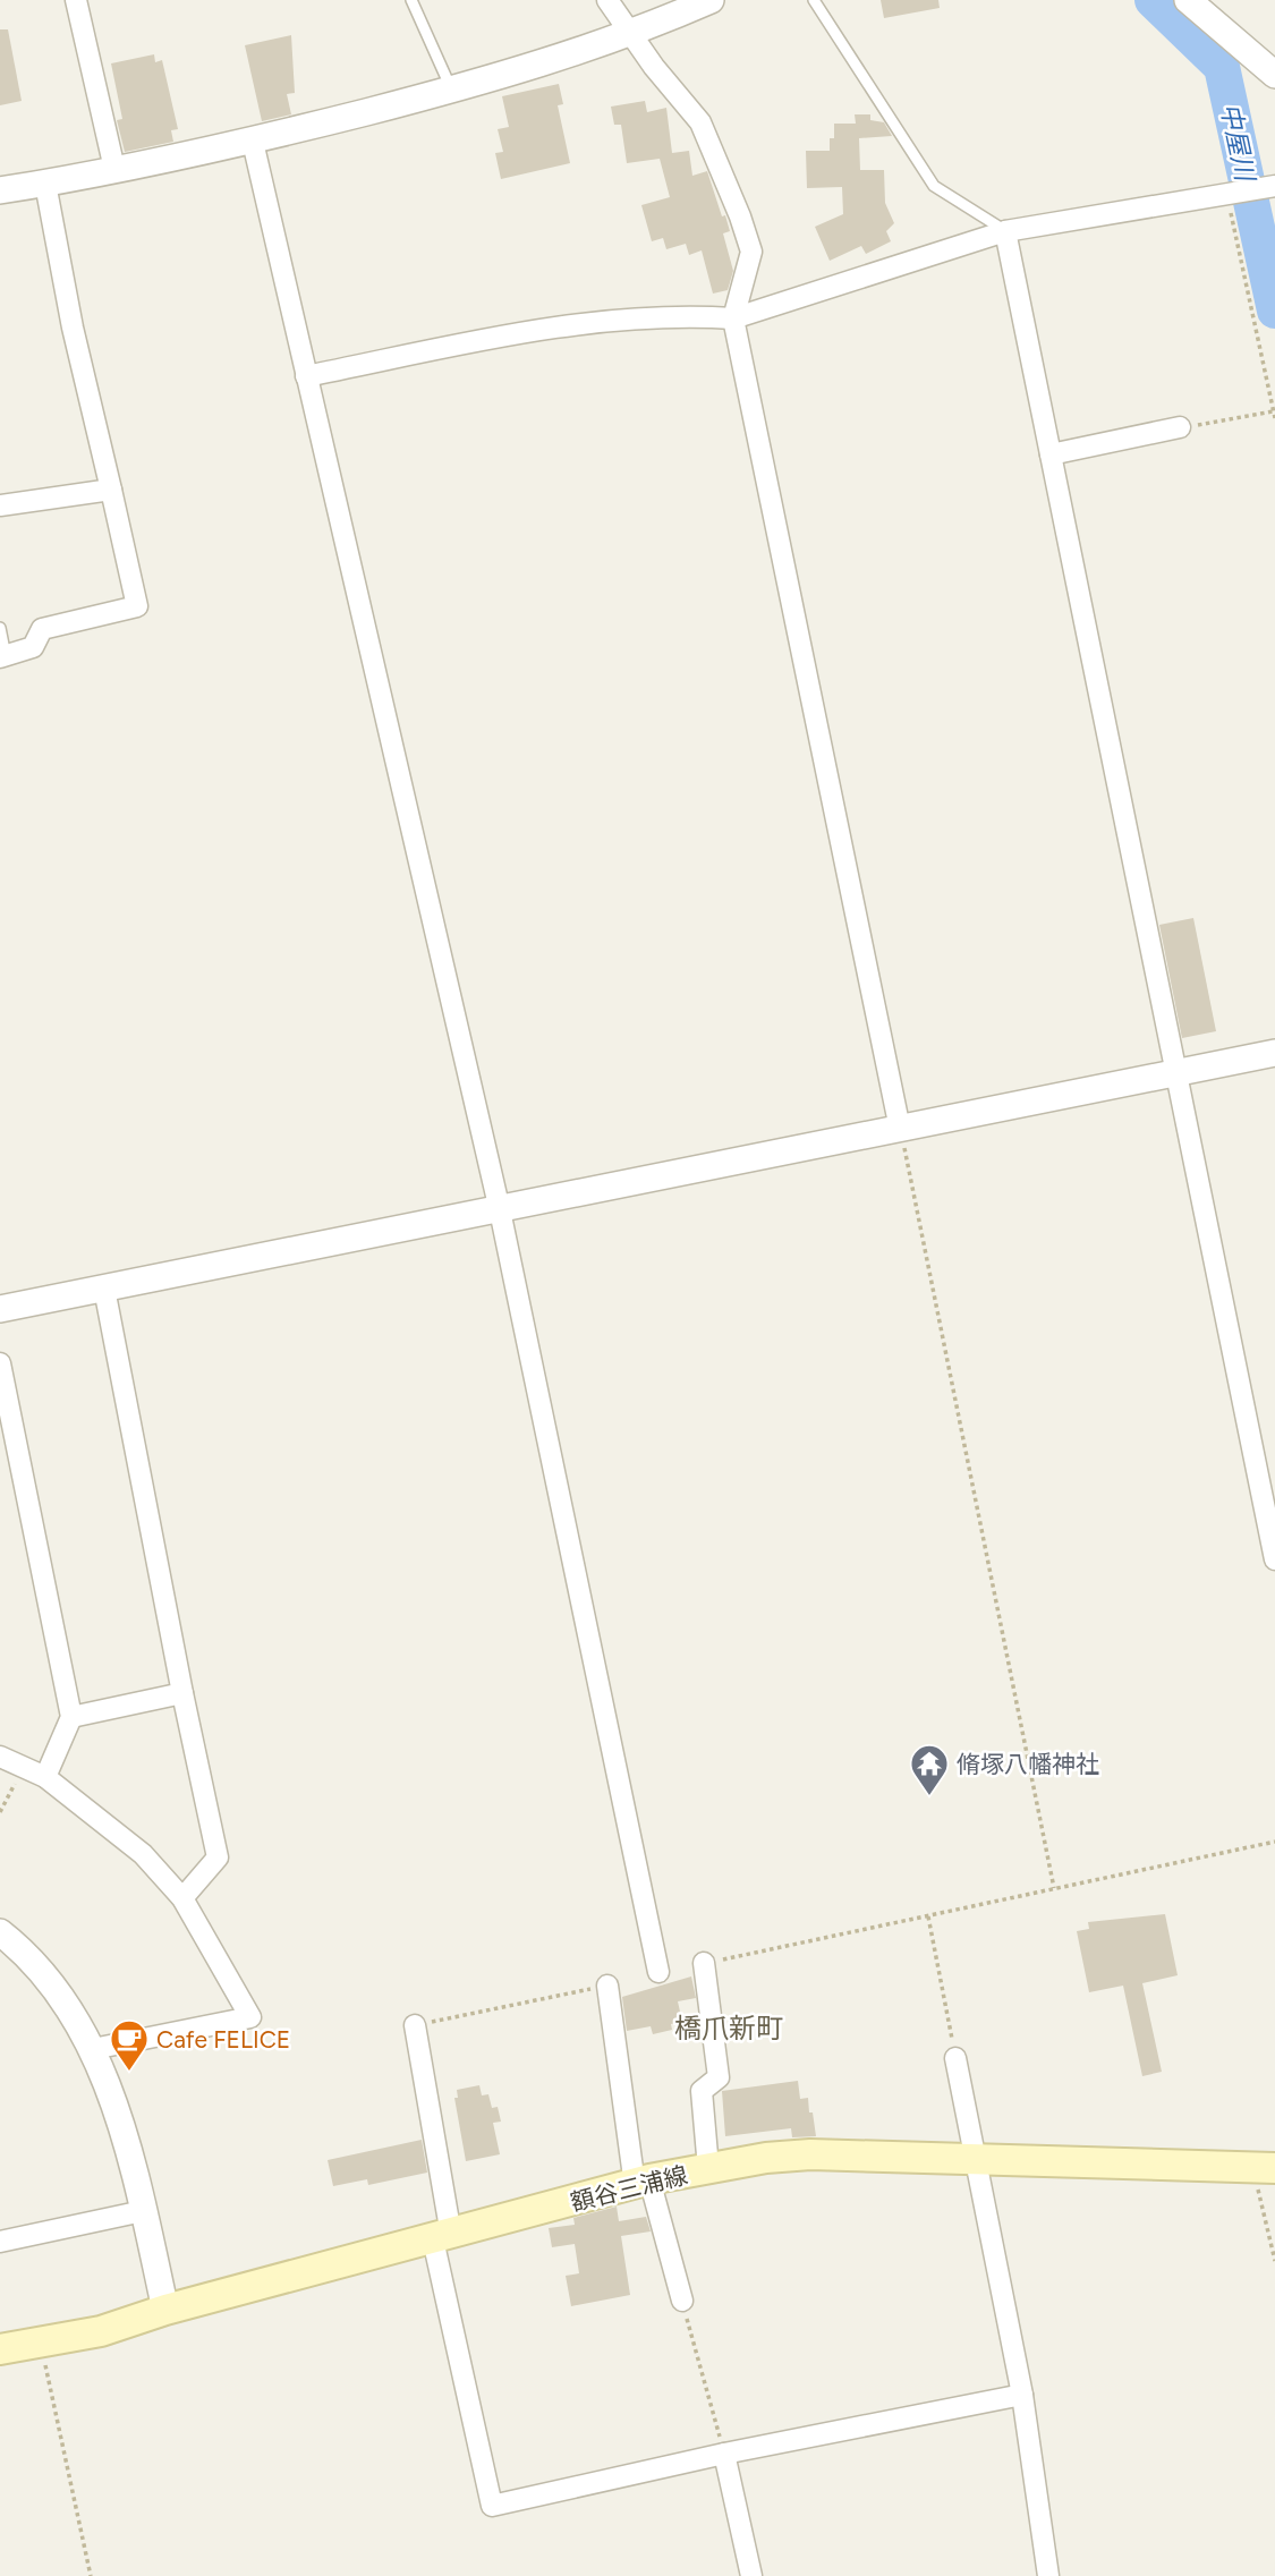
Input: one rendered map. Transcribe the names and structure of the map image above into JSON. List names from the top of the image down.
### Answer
{
  "streets": {
    "main road": ["額谷三浦線"]
  },
  "districts": ["橋爪新町"],
  "water": ["中屋川"],
  "places": {
    "temple": ["脩塚八幡神社"],
    "cafe": ["Cafe FELICE"]
  }
}
